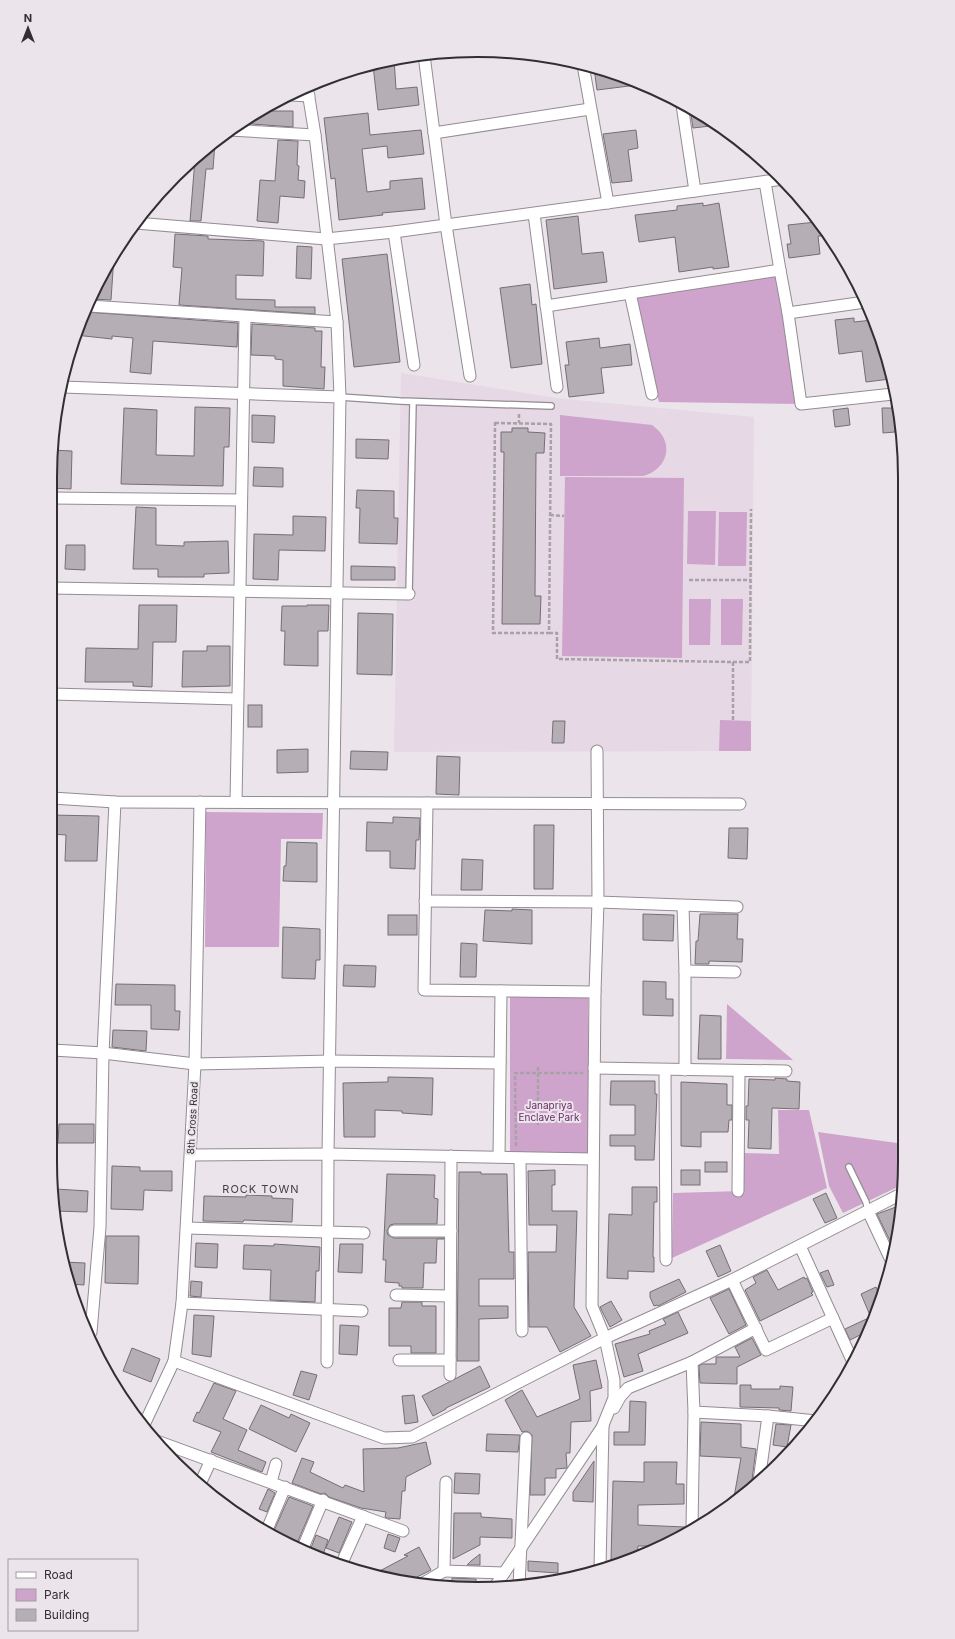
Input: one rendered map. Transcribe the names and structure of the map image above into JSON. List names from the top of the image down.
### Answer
{
  "streets": {
    "street": ["8th Cross Road"]
  },
  "districts": ["ROCK TOWN"],
  "parks": ["Janapriya Enclave Park"],
  "legend": ["Road", "Park", "Building"],
  "north": "top"
}
